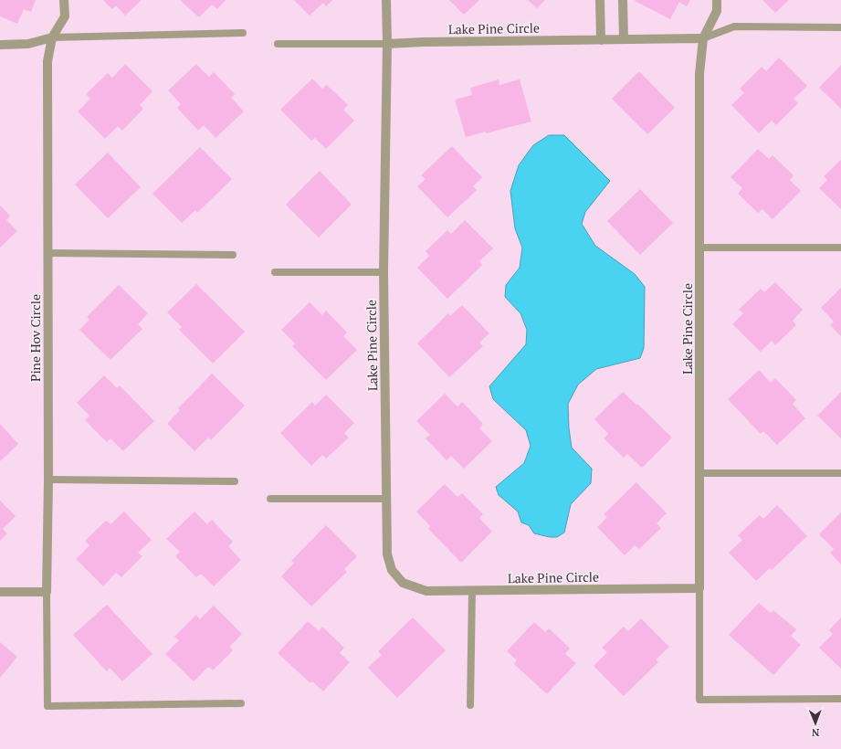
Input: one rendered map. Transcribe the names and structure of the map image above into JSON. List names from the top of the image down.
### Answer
{
  "streets": {
    "street": ["Lake Pine Circle", "Pine Hov Circle"]
  },
  "north": "bottom"
}
